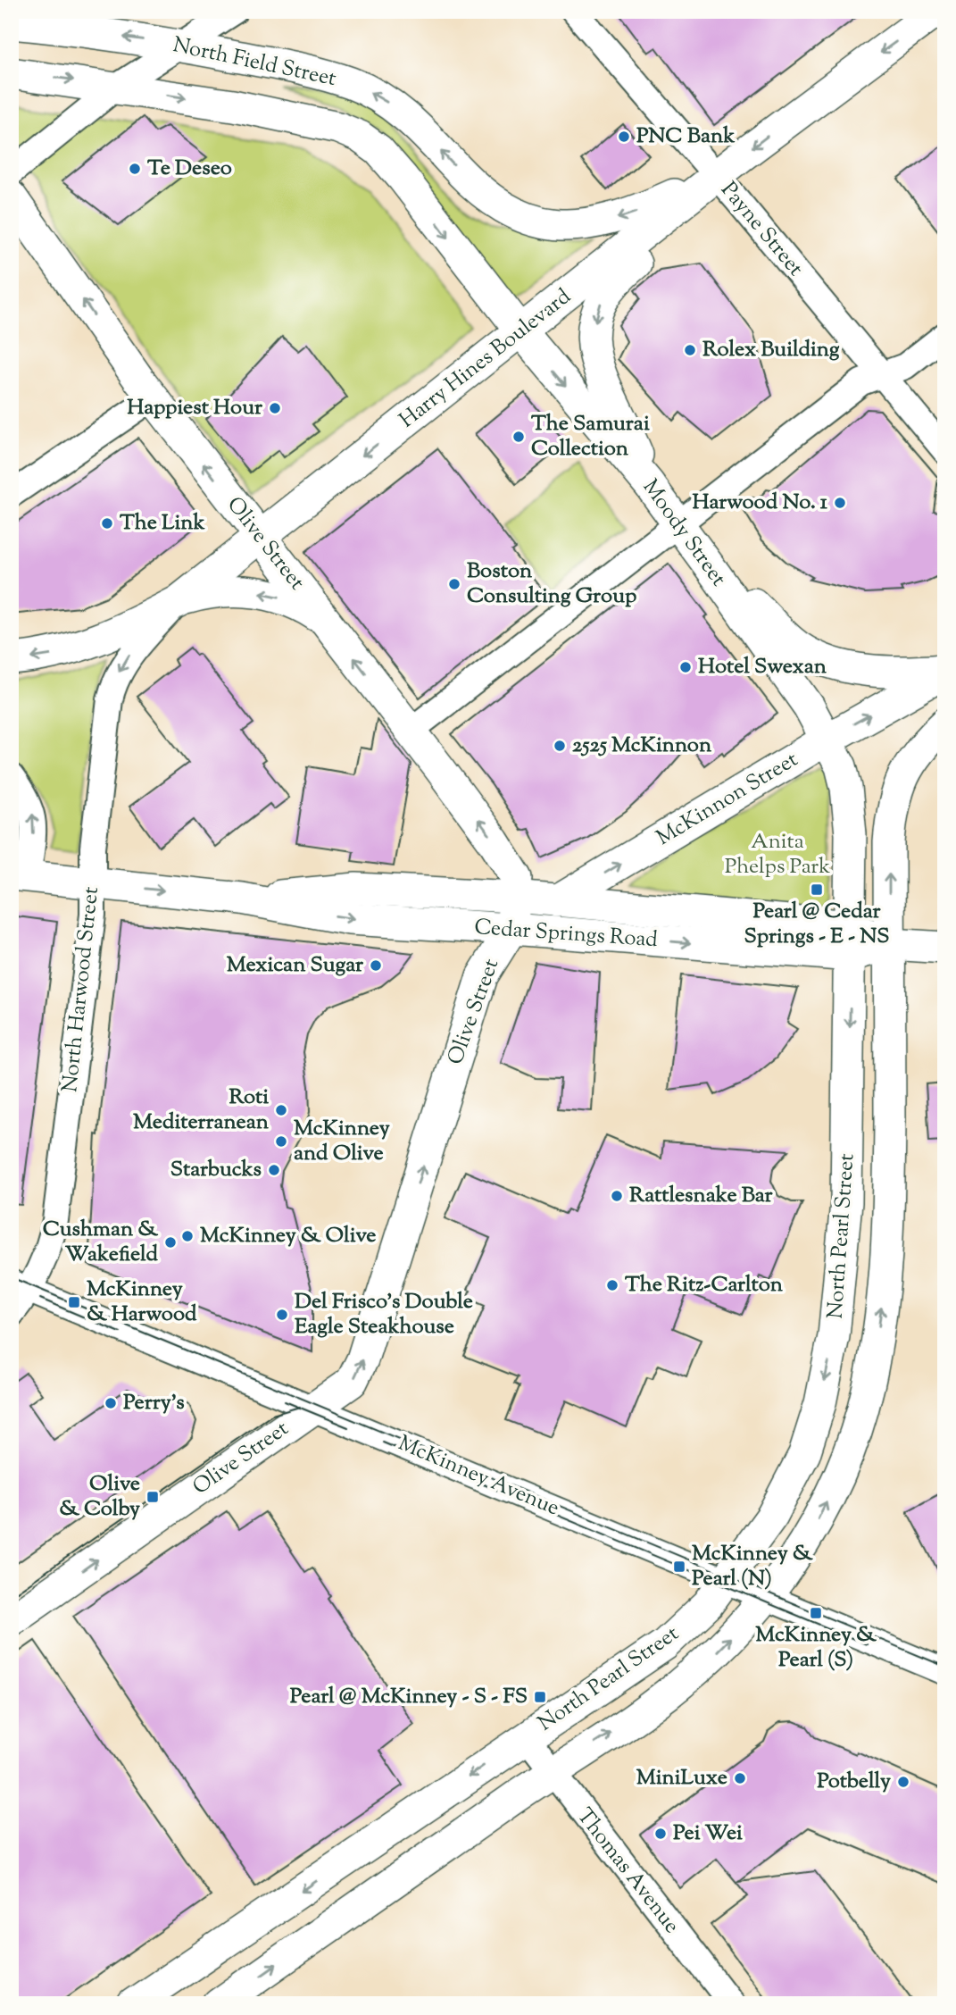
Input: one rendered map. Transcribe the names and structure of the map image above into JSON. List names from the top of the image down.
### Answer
{
  "streets": {
    "main road": [
      "North Field Street",
      "Harry Hines Boulevard",
      "Moody Street",
      "Olive Street",
      "McKinnon Street",
      "Cedar Springs Road",
      "North Pearl Street"
    ],
    "street": [
      "Payne Street",
      "North Harwood Street",
      "McKinney Avenue",
      "Thomas Avenue"
    ]
  },
  "crossings": [
    ["North Field Street", "Payne Street"],
    ["North Field Street", "Harry Hines Boulevard"],
    ["North Field Street", "Moody Street"],
    ["Payne Street", "Harry Hines Boulevard"],
    ["Harry Hines Boulevard", "Moody Street"],
    ["Harry Hines Boulevard", "Olive Street"],
    ["Harry Hines Boulevard", "North Harwood Street"],
    ["Moody Street", "McKinnon Street"],
    ["Moody Street", "North Pearl Street"],
    ["Olive Street", "McKinnon Street"],
    ["Olive Street", "Cedar Springs Road"],
    ["Olive Street", "McKinney Avenue"],
    ["McKinnon Street", "Cedar Springs Road"],
    ["McKinnon Street", "North Pearl Street"],
    ["Cedar Springs Road", "North Harwood Street"],
    ["Cedar Springs Road", "North Pearl Street"],
    ["North Harwood Street", "McKinney Avenue"],
    ["North Pearl Street", "McKinney Avenue"],
    ["North Pearl Street", "Thomas Avenue"]
  ],
  "one_way": [
    "Harry Hines Boulevard",
    "Moody Street",
    "McKinnon Street",
    "North Harwood Street"
  ],
  "parks": ["Anita Phelps Park"],
  "places": {
    "other": [
      "PNC Bank",
      "Te Deseo",
      "Rolex Building",
      "Happiest Hour",
      "The Samurai Collection",
      "Harwood No. 1",
      "The Link",
      "Boston Consulting Group",
      "Hotel Swexan",
      "2525 McKinnon",
      "Mexican Sugar",
      "Roti Mediterranean",
      "McKinney and Olive",
      "Starbucks",
      "Rattlesnake Bar",
      "McKinney & Olive",
      "Cushman & Wakefield",
      "The Ritz-Carlton",
      "Del Frisco's Double Eagle Steakhouse",
      "Perry's",
      "MiniLuxe",
      "Potbelly",
      "Pei Wei"
    ],
    "transit": [
      "Pearl @ Cedar Springs - E - NS",
      "McKinney & Harwood",
      "Olive & Colby",
      "McKinney & Pearl (N)",
      "McKinney & Pearl (S)",
      "Pearl @ McKinney - S - FS"
    ]
  }
}
